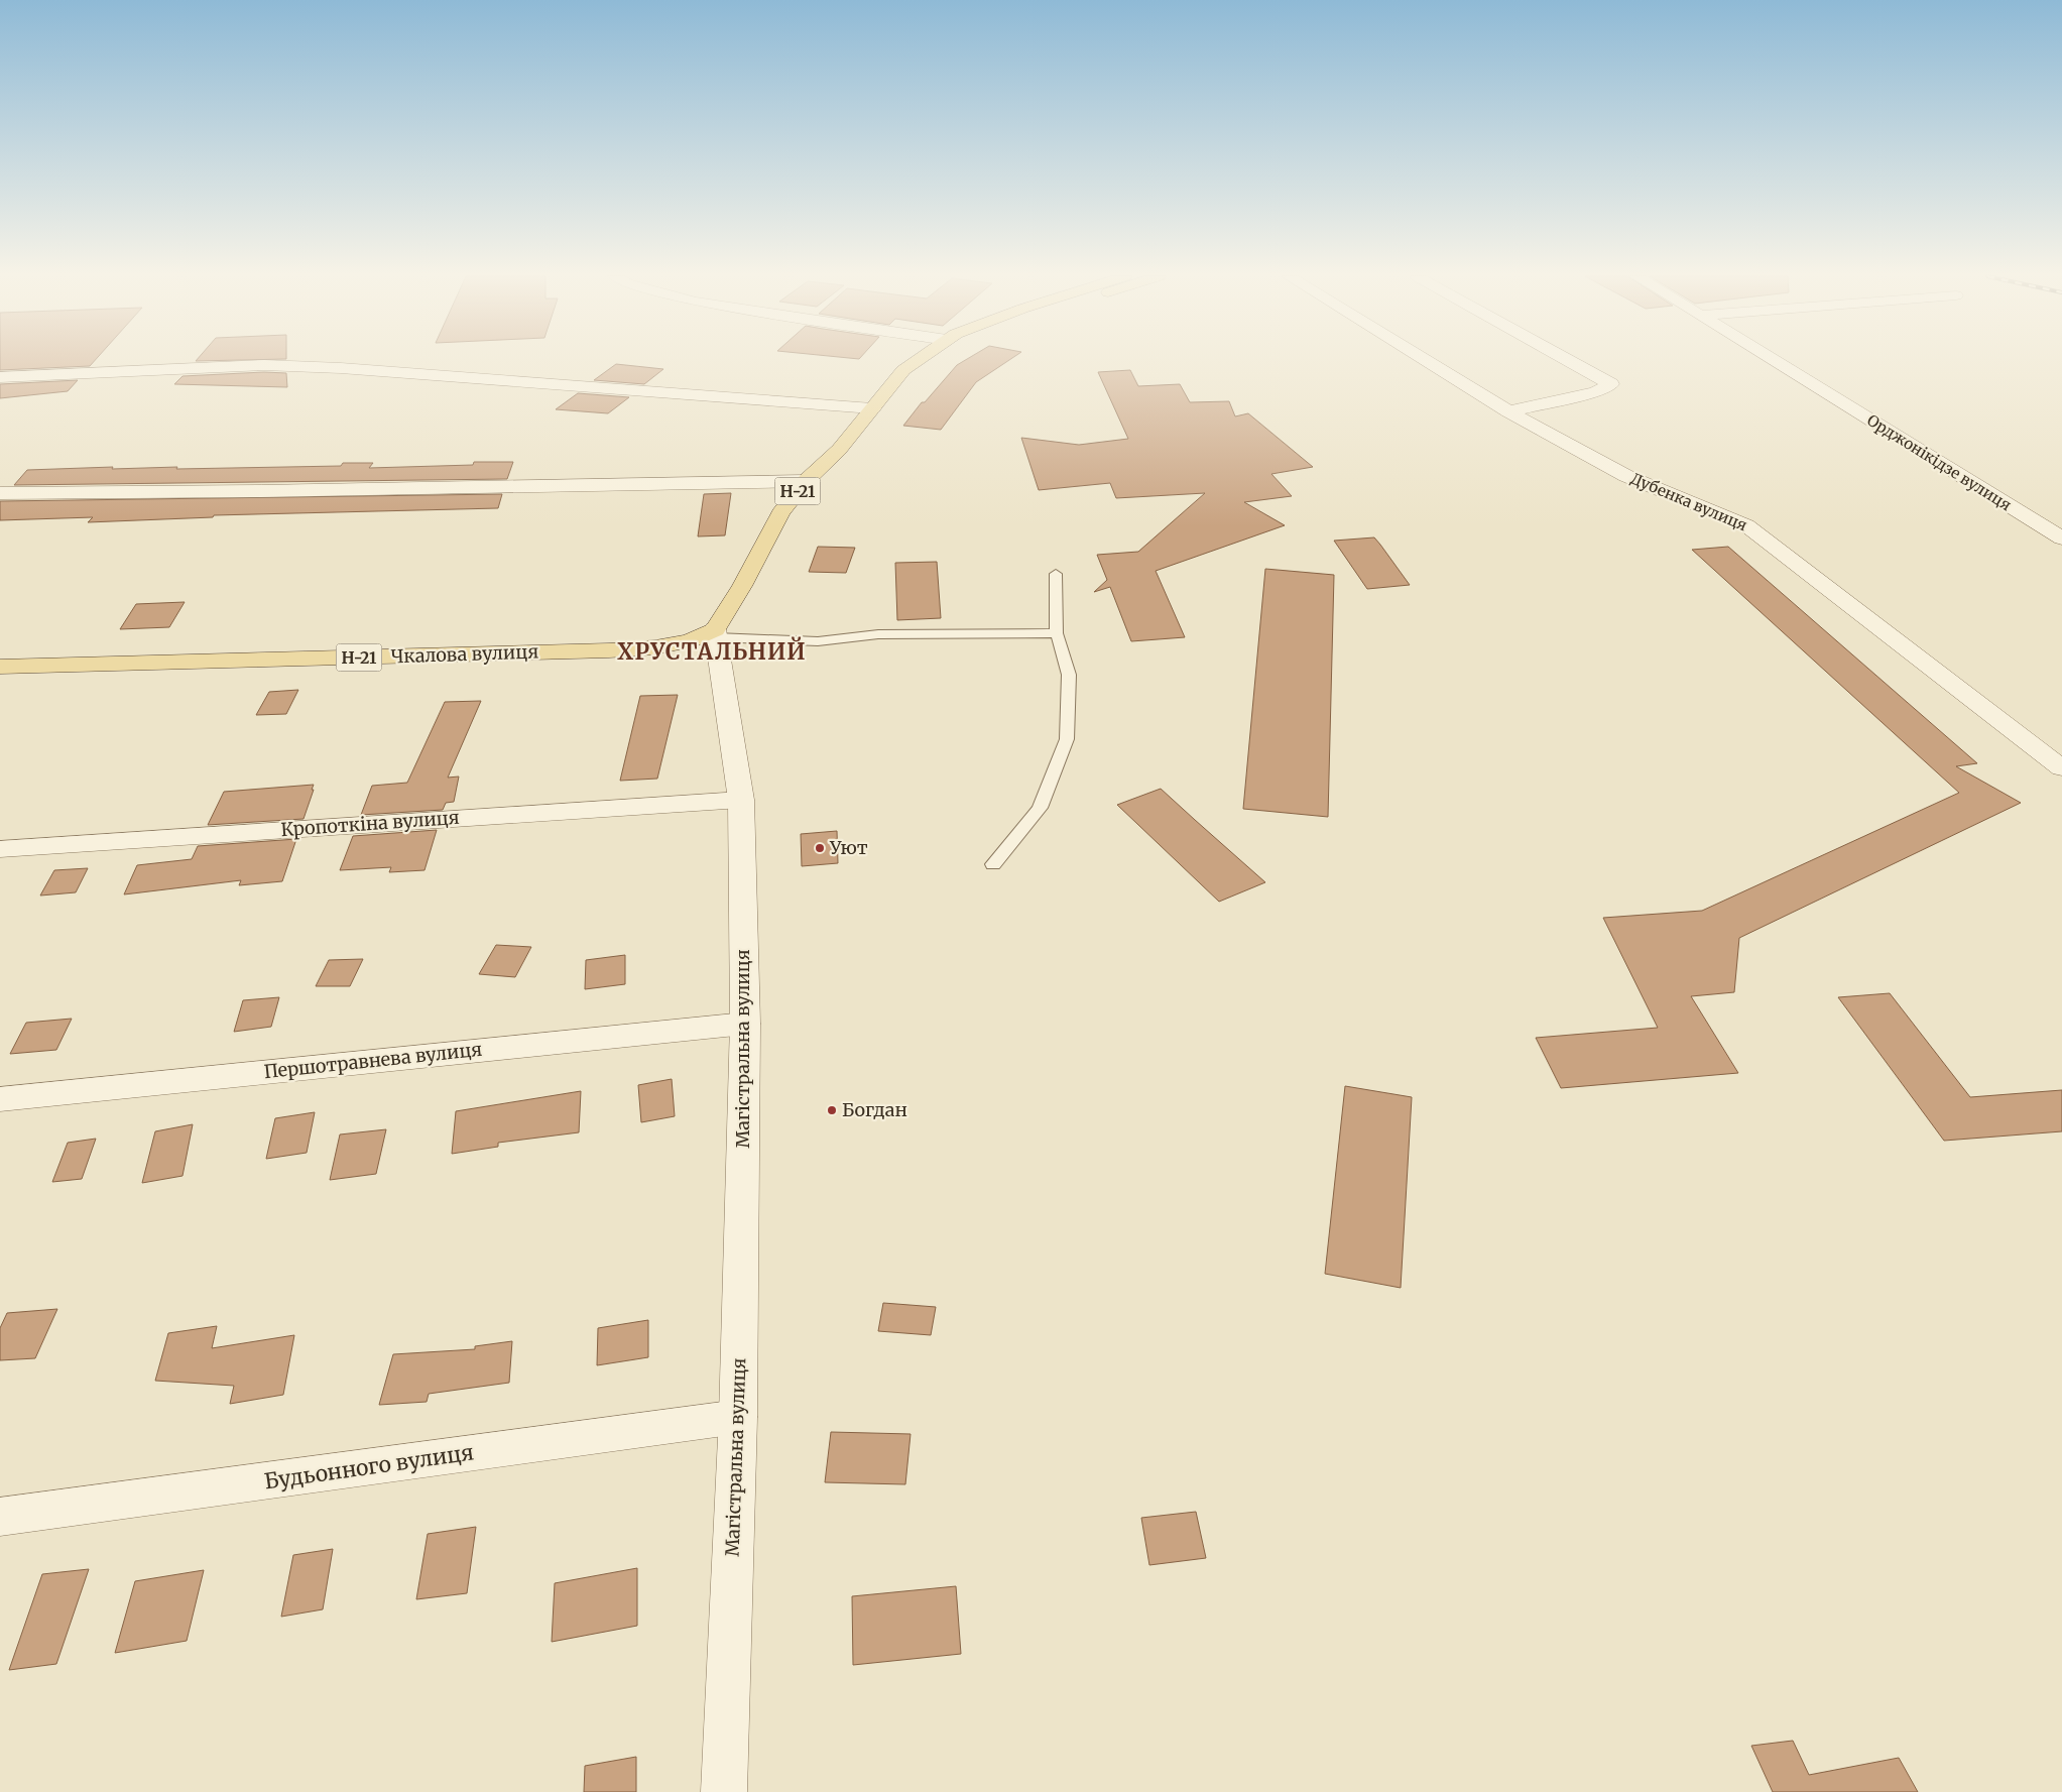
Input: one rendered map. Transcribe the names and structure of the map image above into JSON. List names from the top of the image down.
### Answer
{
  "streets": {
    "main road": ["Н-21", "Чкалова вулиця"],
    "street": [
      "Орджонікідзе вулиця",
      "Дубенка вулиця",
      "Кропоткіна вулиця",
      "Магістральна вулиця",
      "Першотравнева вулиця",
      "Будьонного вулиця"
    ]
  },
  "crossings": [
    ["Н-21", "Чкалова вулиця"],
    ["Н-21", "Магістральна вулиця"],
    ["Чкалова вулиця", "Магістральна вулиця"],
    ["Кропоткіна вулиця", "Магістральна вулиця"],
    ["Магістральна вулиця", "Першотравнева вулиця"],
    ["Магістральна вулиця", "Будьонного вулиця"]
  ],
  "districts": ["ХРУСТАЛЬНИЙ"],
  "places": ["Уют", "Богдан"]
}
